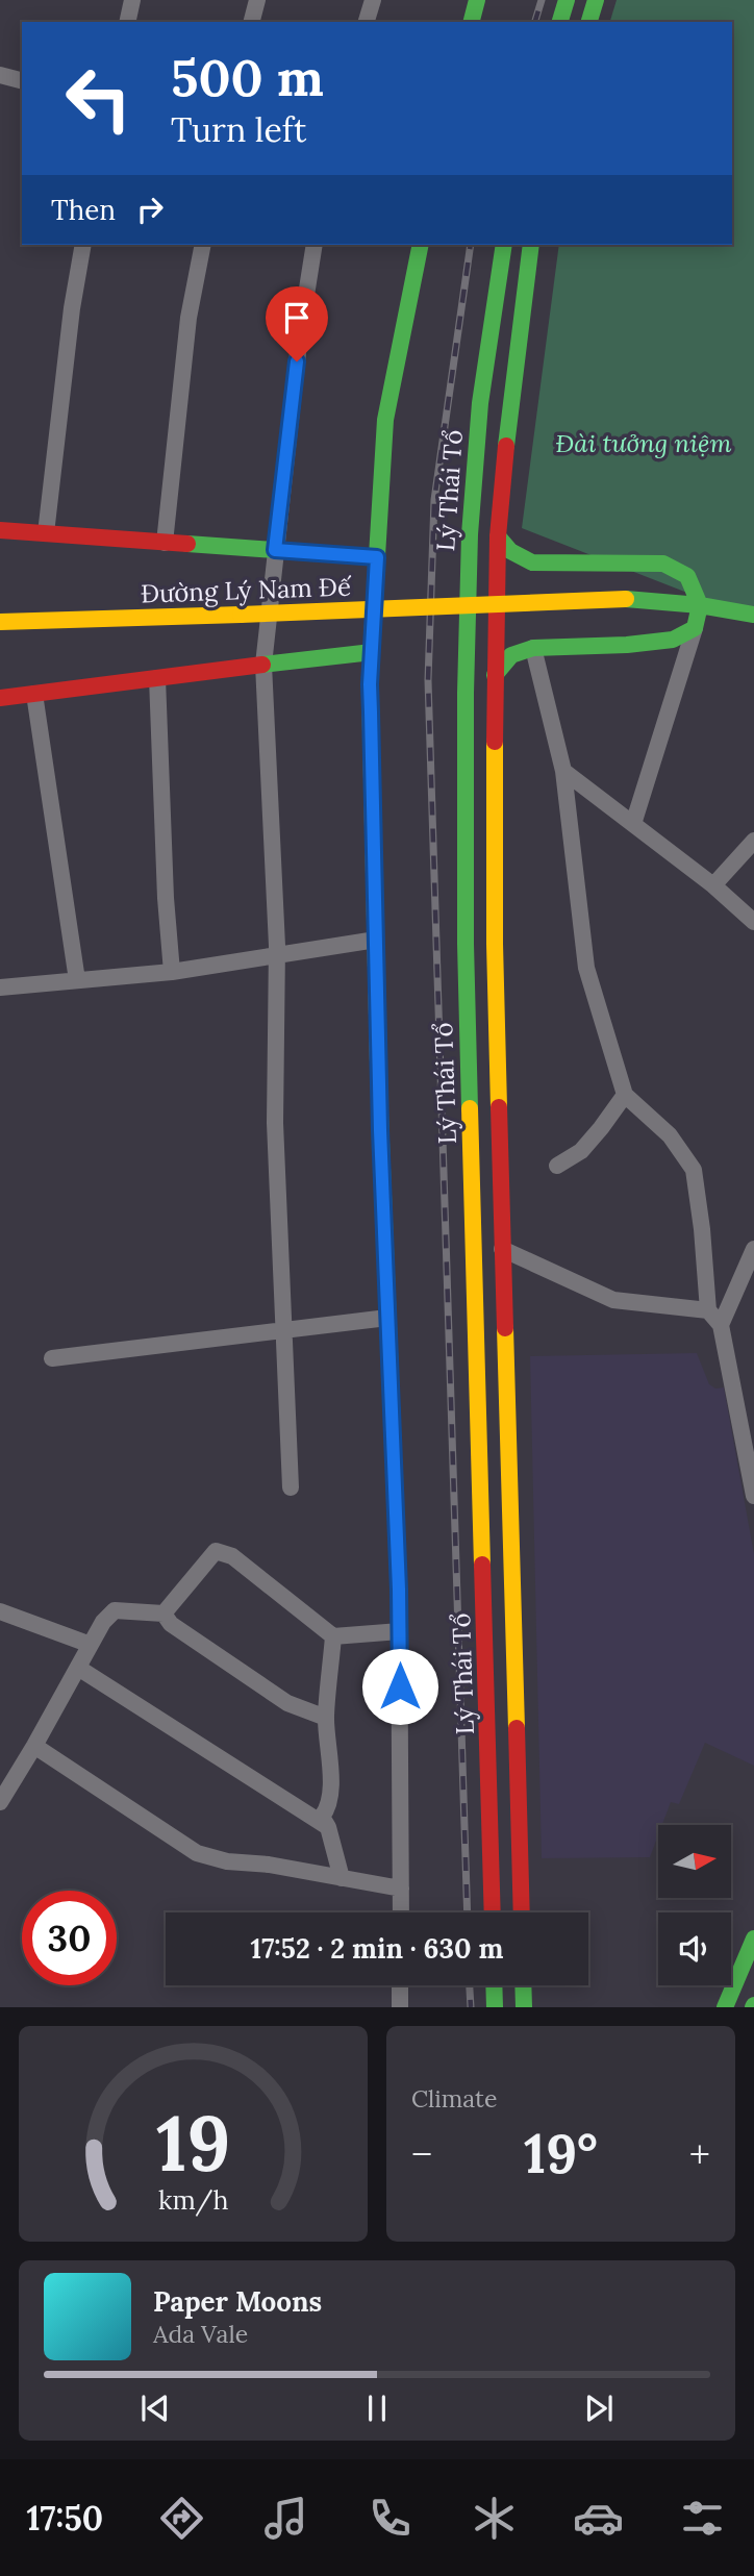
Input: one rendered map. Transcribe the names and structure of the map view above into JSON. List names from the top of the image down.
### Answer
{
  "streets": {
    "main road": ["Lý Thái Tổ", "Đường Lý Nam Đế"]
  },
  "parks": ["Đài tưởng niệm"],
  "north": "right",
  "page": {
    "turn": ["500 m", "Turn left"],
    "then": "Then",
    "limit": "30",
    "trip": "17:52 · 2 min · 630 m",
    "tile": "Climate",
    "heat": ["−", "19°", "+"],
    "song": ["Paper Moons", "Ada Vale"],
    "tabs": "17:50",
    "gauge": ["19", "km/h"]
  }
}
